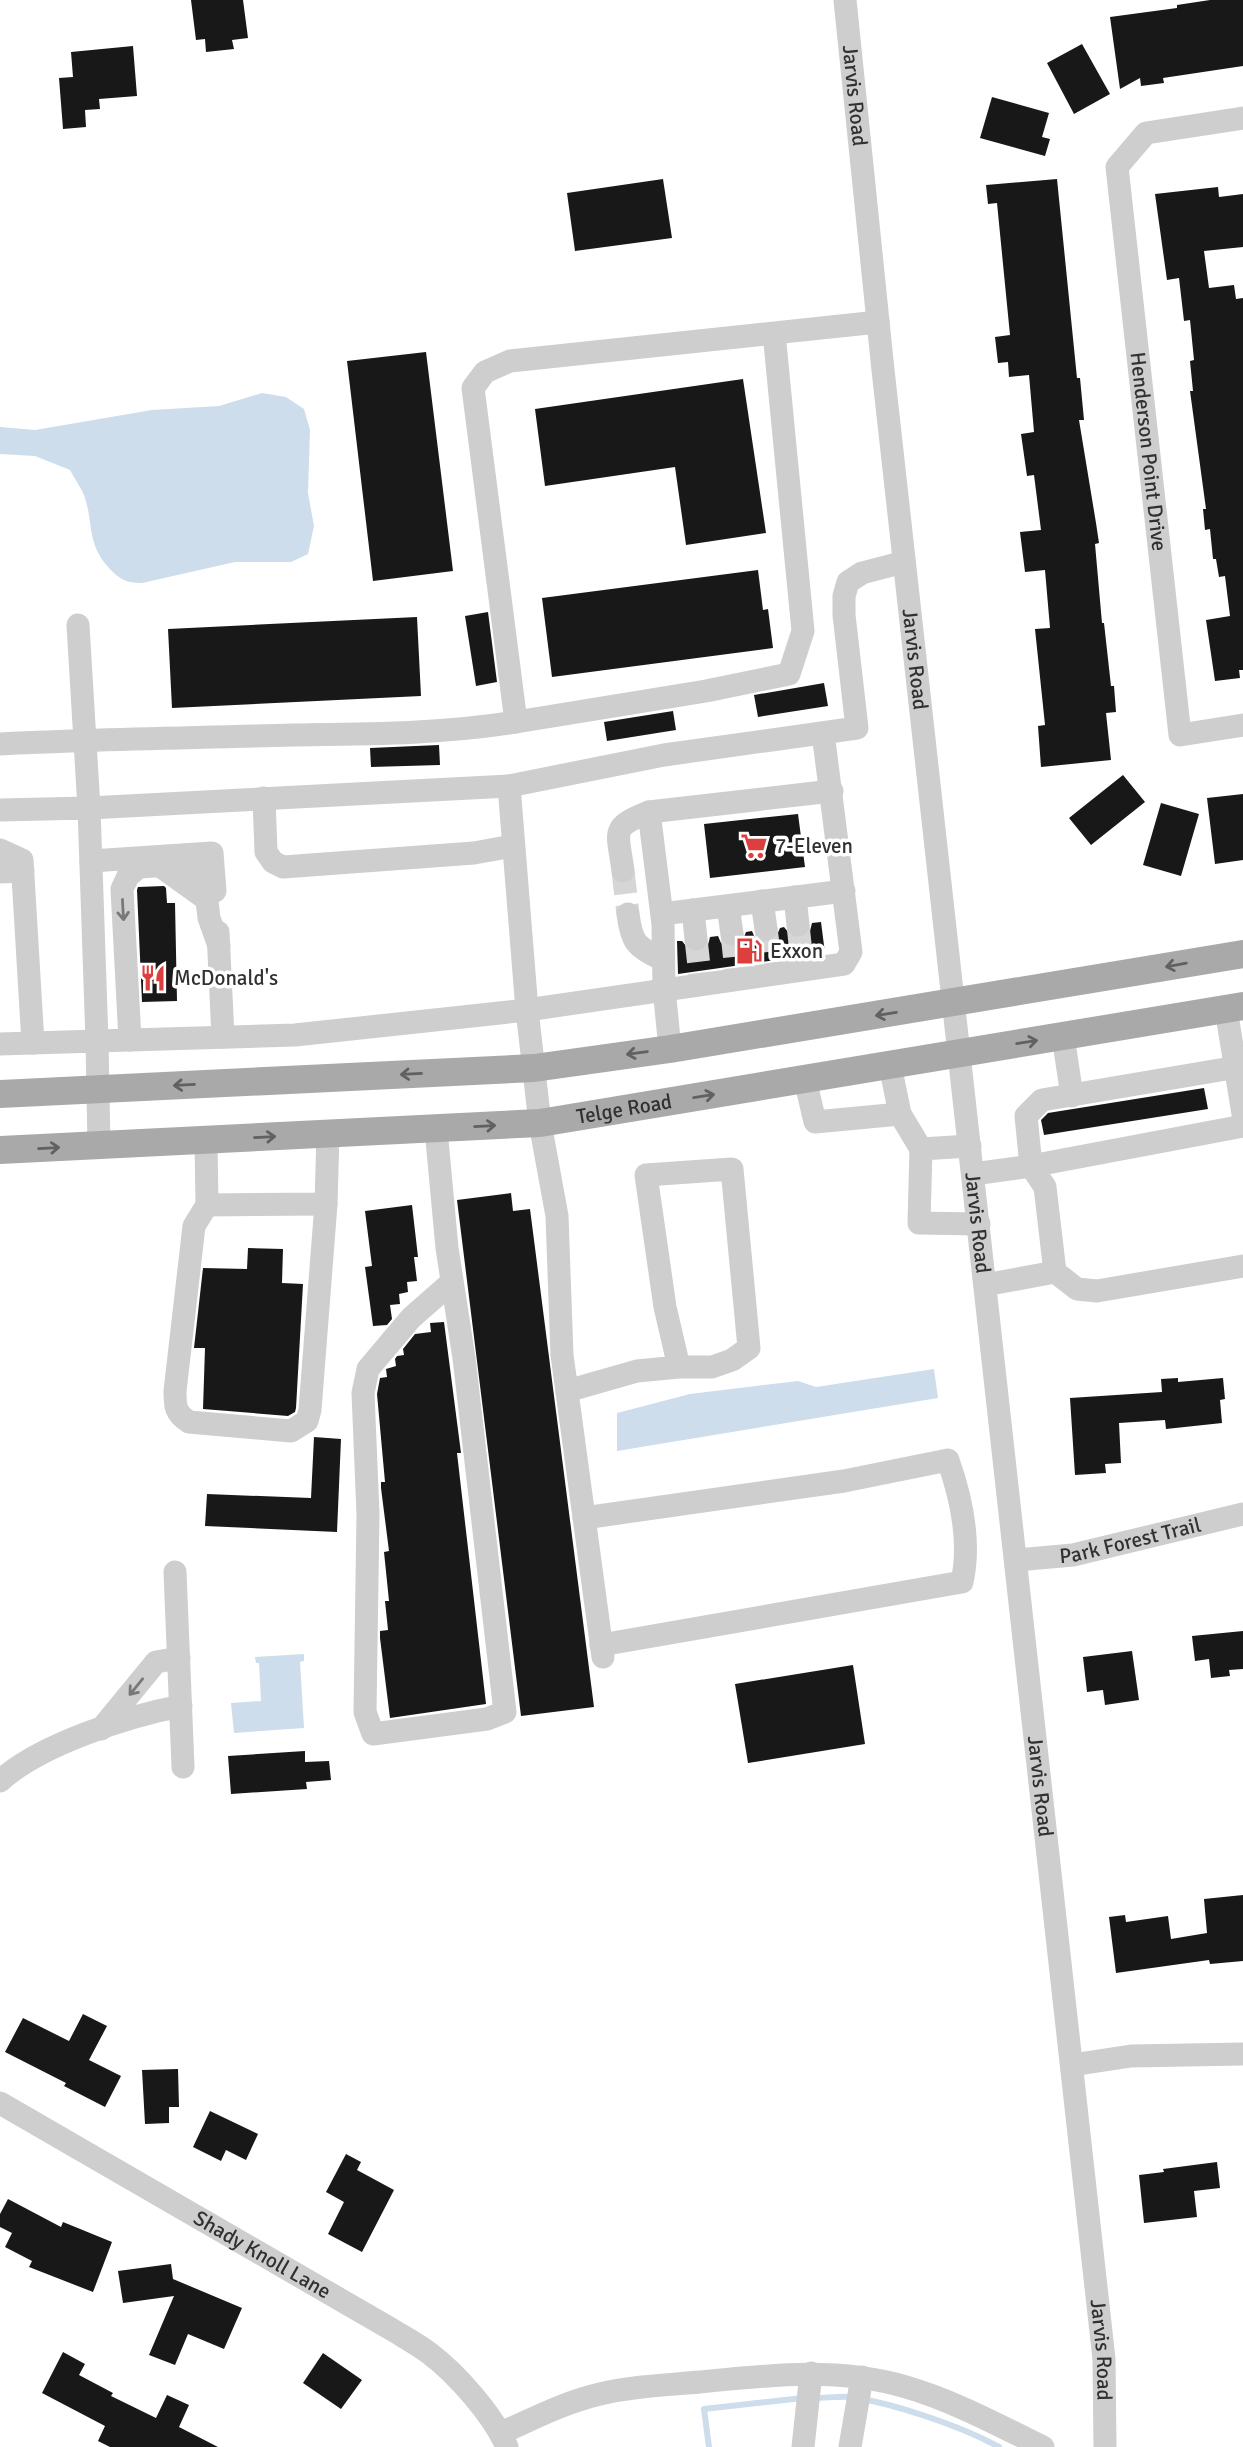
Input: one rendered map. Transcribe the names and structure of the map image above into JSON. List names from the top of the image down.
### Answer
{
  "streets": {
    "main road": ["Telge Road"],
    "street": [
      "Jarvis Road",
      "Henderson Point Drive",
      "Park Forest Trail",
      "Shady Knoll Lane"
    ]
  },
  "crossings": [
    ["Jarvis Road", "Telge Road"],
    ["Jarvis Road", "Park Forest Trail"]
  ],
  "places": {
    "supermarket": ["7-Eleven"],
    "fuel station": ["Exxon"],
    "restaurant": ["McDonald's"]
  }
}
